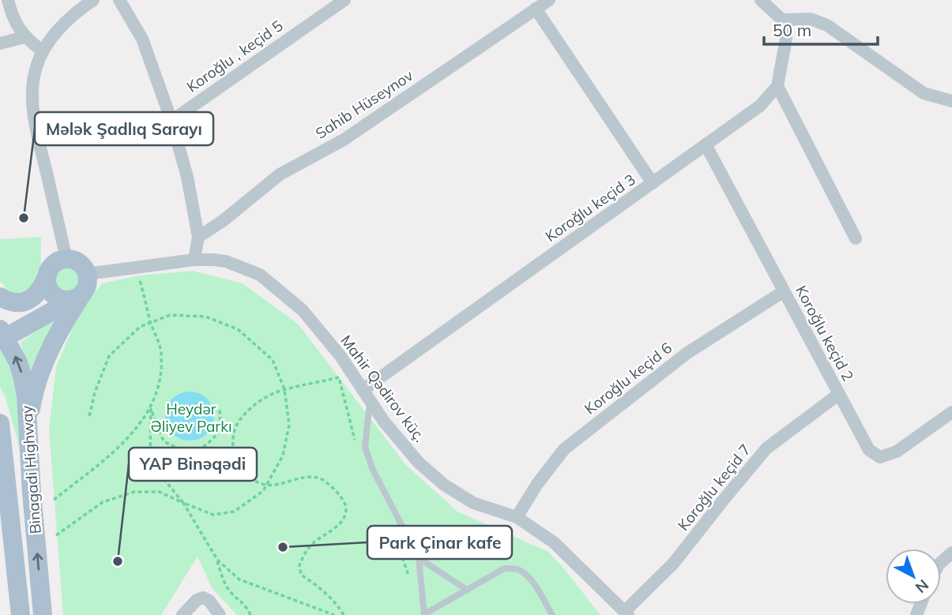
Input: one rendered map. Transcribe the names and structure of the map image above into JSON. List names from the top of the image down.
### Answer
{
  "streets": {
    "main road": ["Binagadi Highway"],
    "street": [
      "Koroğlu , keçid 5",
      "Sahib Hüseynov",
      "Koroğlu keçid 3",
      "Koroğlu keçid 2",
      "Koroğlu keçid 6",
      "Mahir Qədirov küç.",
      "Koroğlu keçid 7"
    ]
  },
  "crossings": [
    ["Koroğlu keçid 3", "Koroğlu keçid 2"],
    ["Koroğlu keçid 3", "Mahir Qədirov küç."],
    ["Koroğlu keçid 2", "Koroğlu keçid 6"],
    ["Koroğlu keçid 2", "Koroğlu keçid 7"],
    ["Koroğlu keçid 6", "Mahir Qədirov küç."],
    ["Mahir Qədirov küç.", "Koroğlu keçid 7"]
  ],
  "parks": ["Heydər Əliyev Parkı"],
  "places": ["Mələk Şadlıq Sarayı", "Park Çinar kafe", "YAP Binəqədi"],
  "scale_bar": "50 m",
  "north": "bottom right"
}
